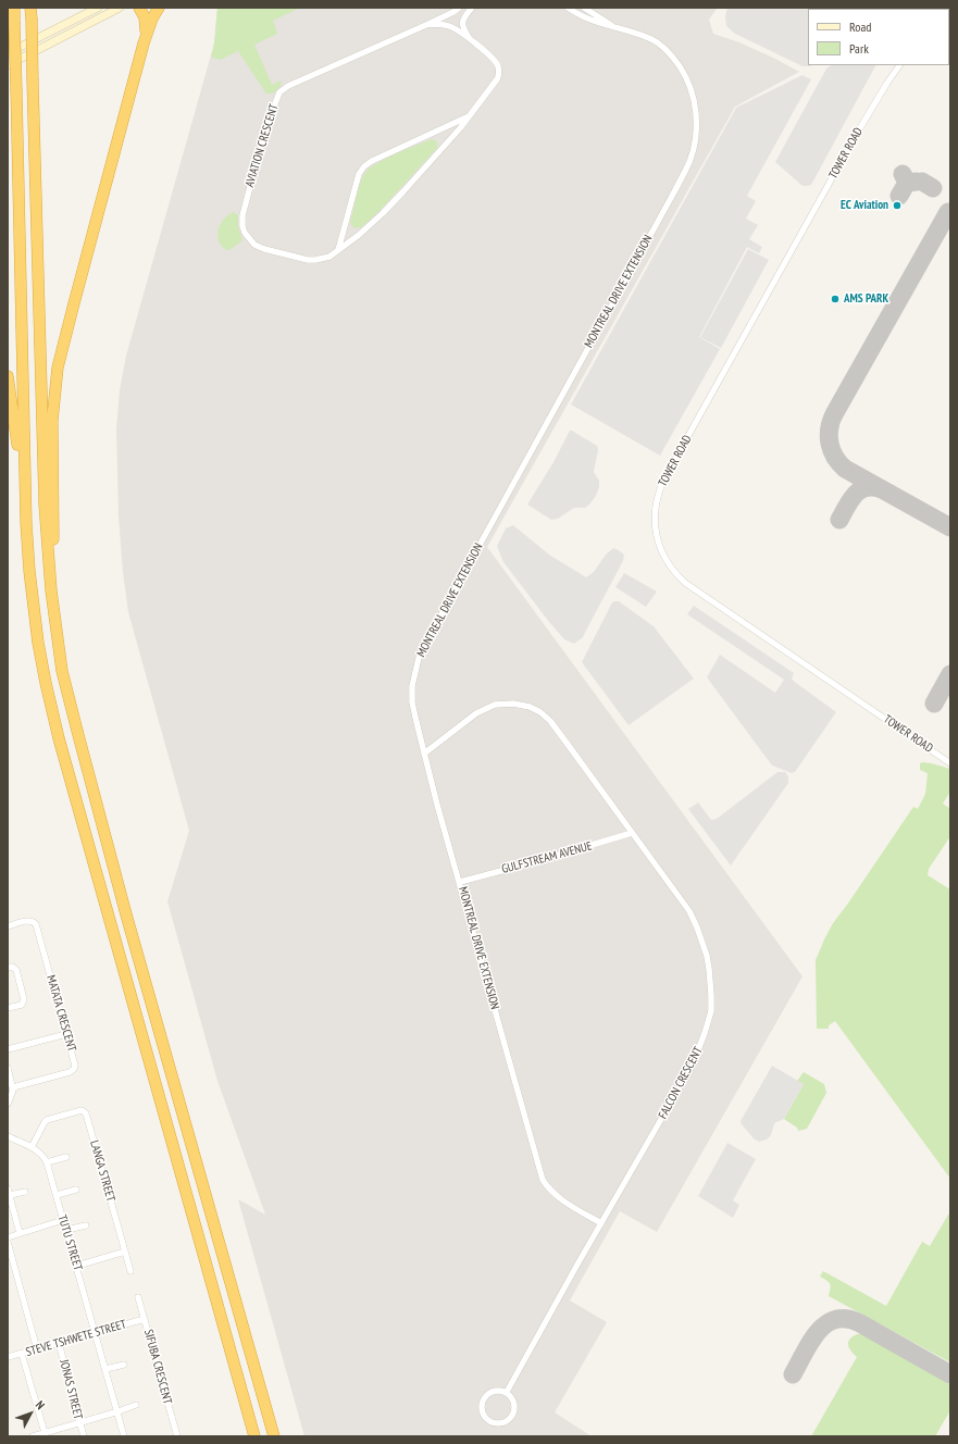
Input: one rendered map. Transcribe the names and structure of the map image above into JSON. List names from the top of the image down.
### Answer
{
  "streets": {
    "street": [
      "AVIATION CRESCENT",
      "TOWER ROAD",
      "MONTREAL DRIVE EXTENSION",
      "GULFSTREAM AVENUE",
      "MATATA CRESCENT",
      "FALCON CRESCENT",
      "LANGA STREET",
      "TUTU STREET",
      "STEVE TSHWETE STREET",
      "SIFUBA CRESCENT",
      "JONAS STREET"
    ]
  },
  "crossings": [
    ["MONTREAL DRIVE EXTENSION", "GULFSTREAM AVENUE"],
    ["MONTREAL DRIVE EXTENSION", "FALCON CRESCENT"],
    ["GULFSTREAM AVENUE", "FALCON CRESCENT"],
    ["TUTU STREET", "STEVE TSHWETE STREET"],
    ["STEVE TSHWETE STREET", "SIFUBA CRESCENT"],
    ["STEVE TSHWETE STREET", "JONAS STREET"]
  ],
  "places": ["EC Aviation", "AMS PARK"],
  "legend": ["Road", "Park"],
  "north": "top right"
}
